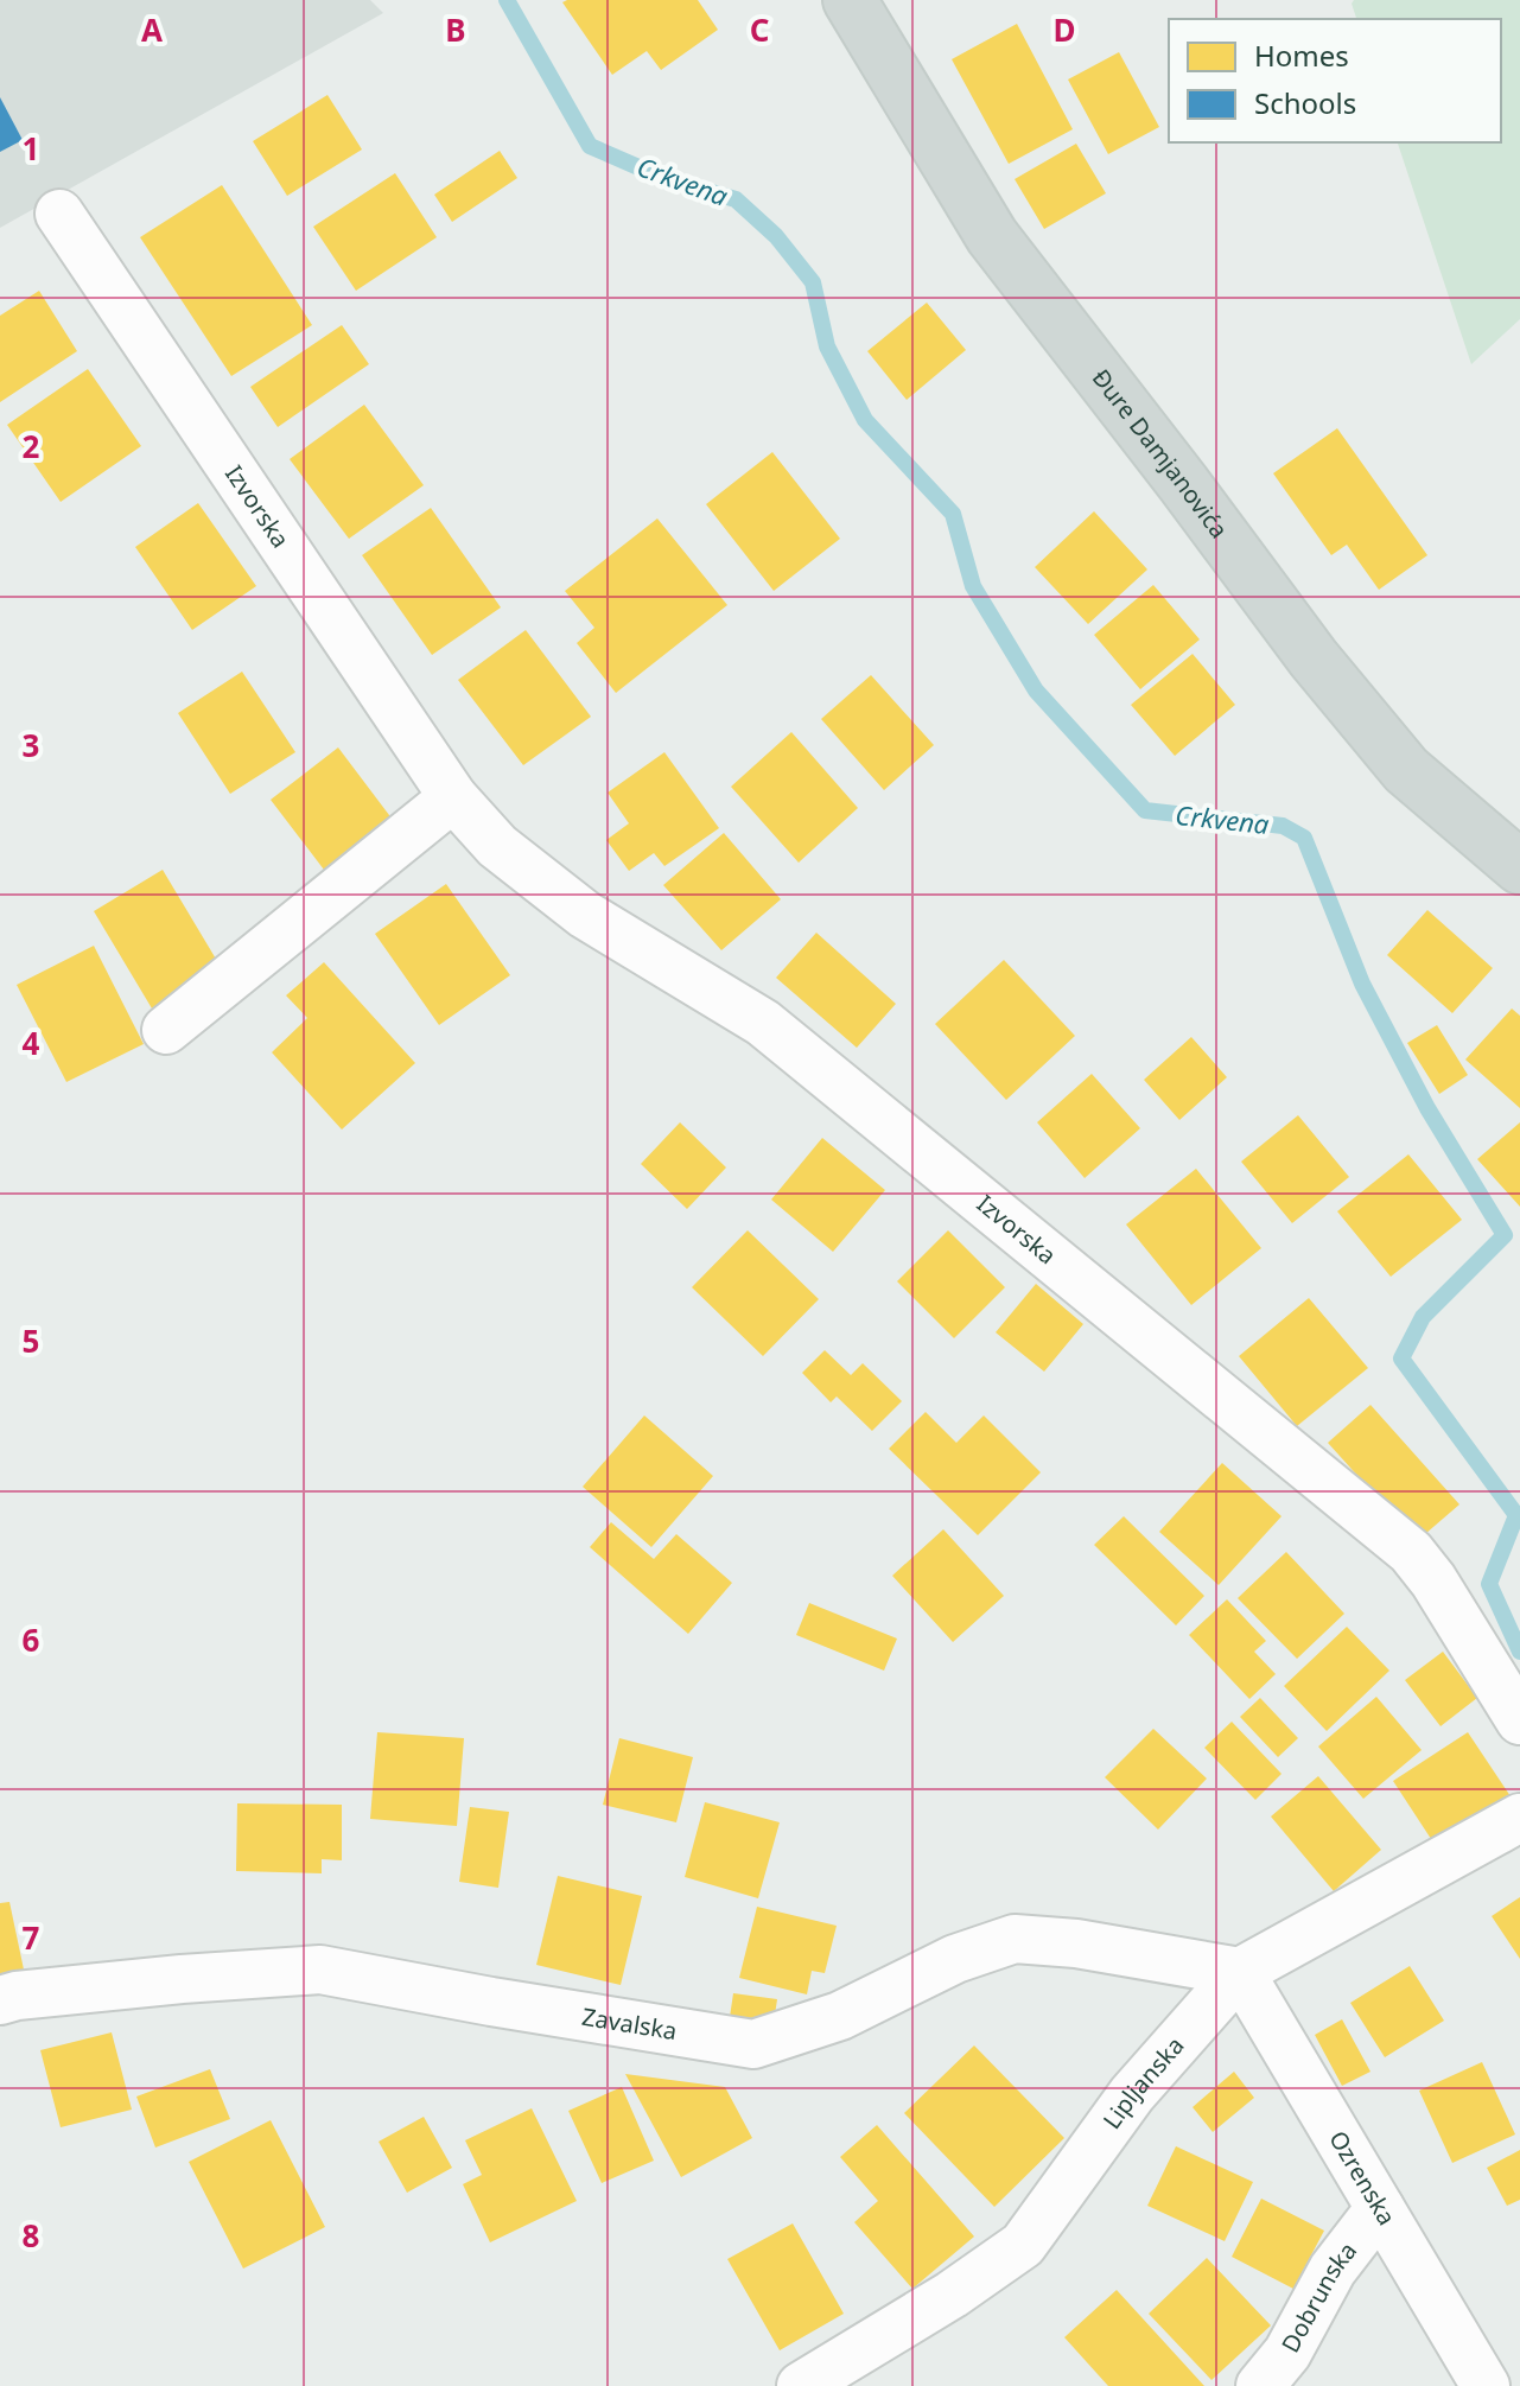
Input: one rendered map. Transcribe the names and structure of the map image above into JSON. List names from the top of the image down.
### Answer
{
  "streets": {
    "main road": ["Đure Damjanovića"],
    "street": [
      "Izvorska",
      "Zavalska",
      "Lipljanska",
      "Ozrenska",
      "Dobrunska"
    ]
  },
  "crossings": [
    ["Zavalska", "Lipljanska"],
    ["Zavalska", "Ozrenska"],
    ["Lipljanska", "Ozrenska"],
    ["Ozrenska", "Dobrunska"]
  ],
  "water": ["Crkvena"],
  "legend": ["Homes", "Schools"],
  "grid": {
    "columns": [
      "A",
      "B",
      "C",
      "D"
    ],
    "rows": [
      "1",
      "2",
      "3",
      "4",
      "5",
      "6",
      "7",
      "8"
    ]
  }
}
